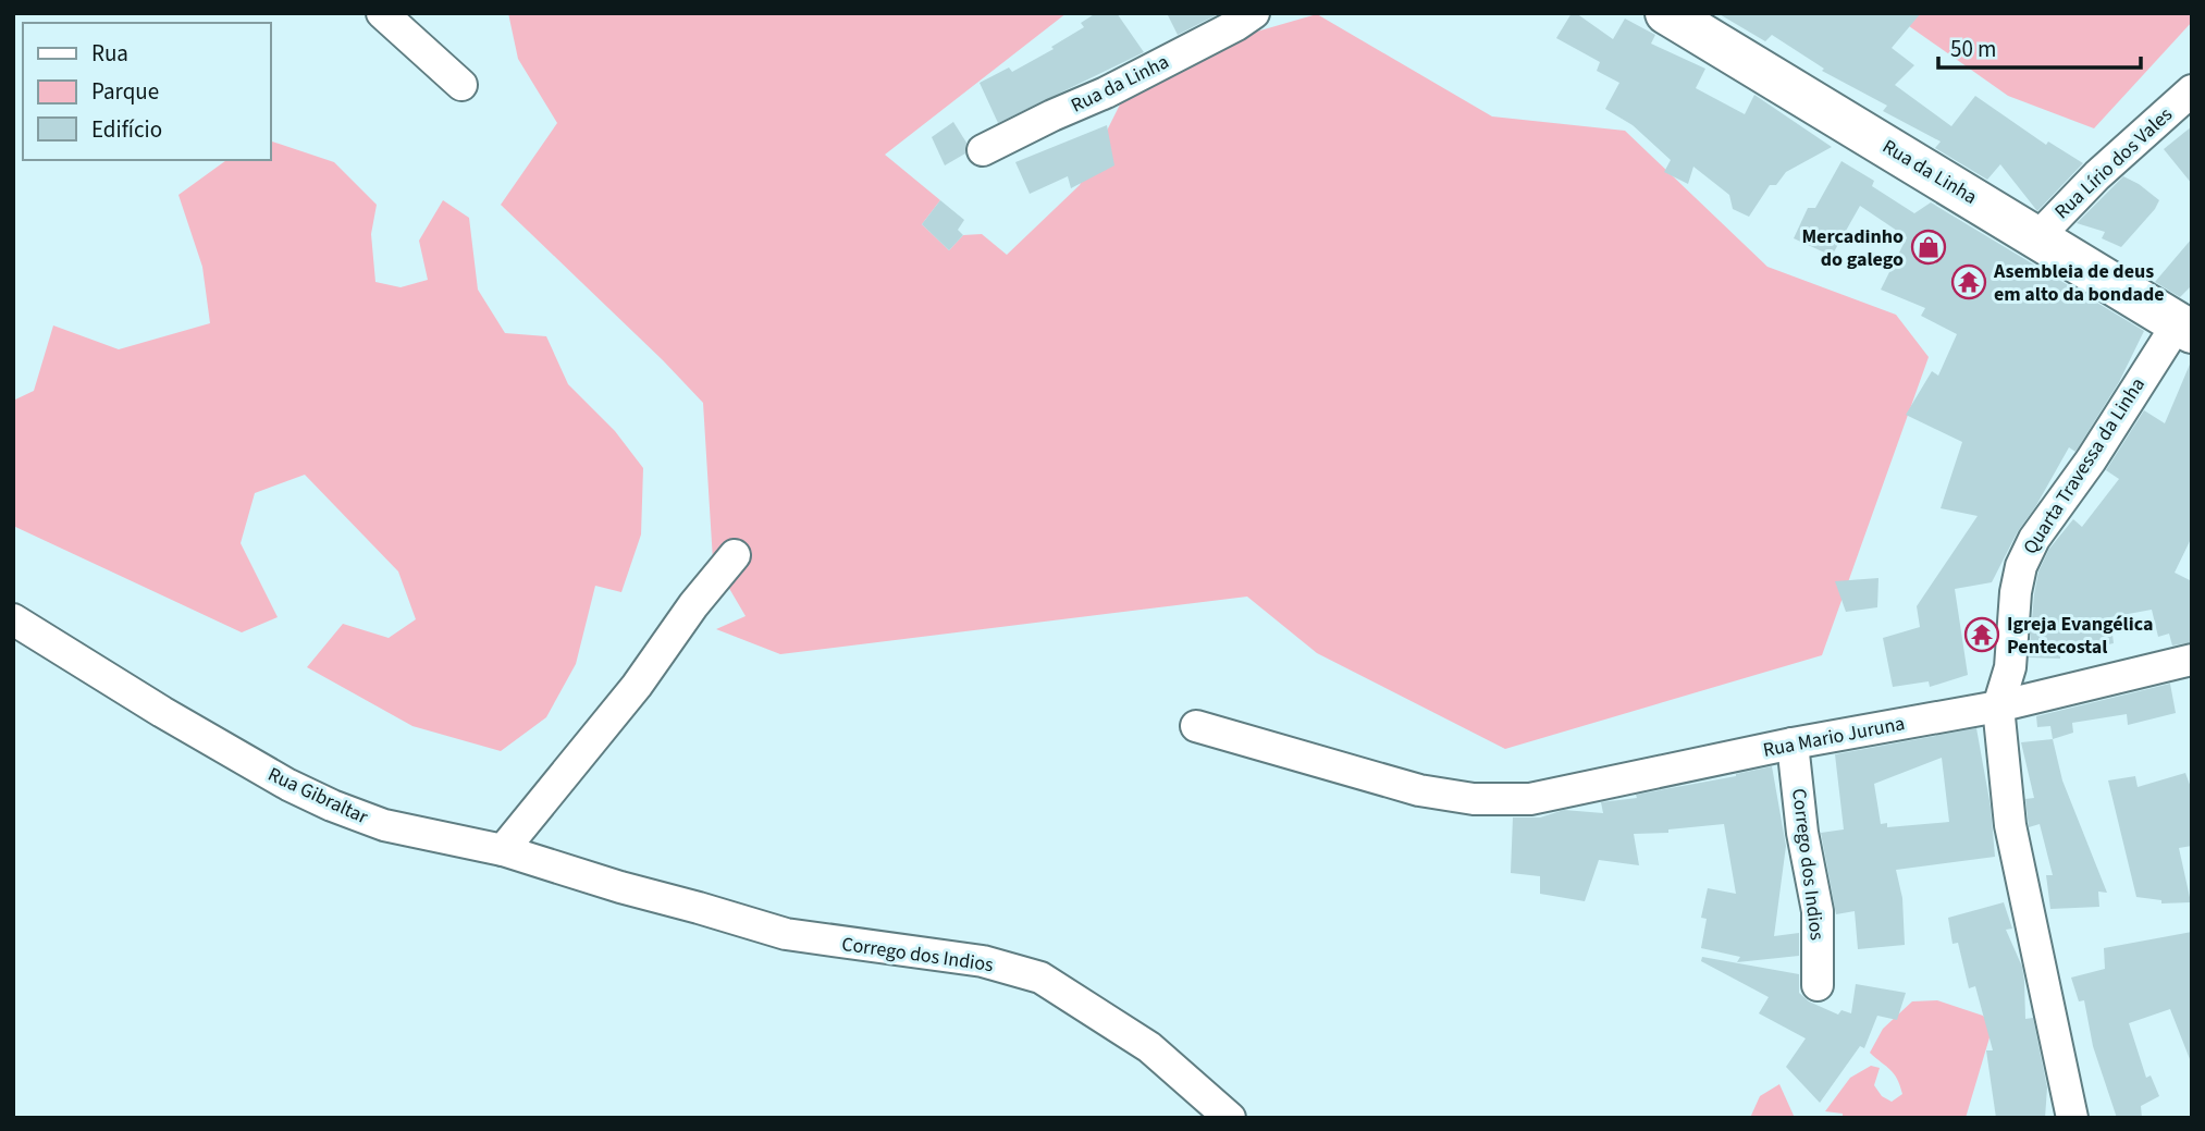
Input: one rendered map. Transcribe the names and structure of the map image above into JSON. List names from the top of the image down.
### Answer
{
  "streets": {
    "street": [
      "Rua da Linha",
      "Rua Lírio dos Vales",
      "Quarta Travessa da Linha",
      "Rua Mario Juruna",
      "Rua Gibraltar",
      "Corrego dos Indios"
    ]
  },
  "crossings": [
    ["Rua da Linha", "Rua Lírio dos Vales"],
    ["Rua da Linha", "Quarta Travessa da Linha"],
    ["Quarta Travessa da Linha", "Rua Mario Juruna"],
    ["Rua Mario Juruna", "Corrego dos Indios"],
    ["Rua Gibraltar", "Corrego dos Indios"]
  ],
  "places": {
    "shop": ["Mercadinho do galego"],
    "temple": ["Asembleia de deus em alto da bondade", "Igreja Evangélica Pentecostal"]
  },
  "legend": ["Rua", "Parque", "Edifício"],
  "scale_bar": "50 m"
}
